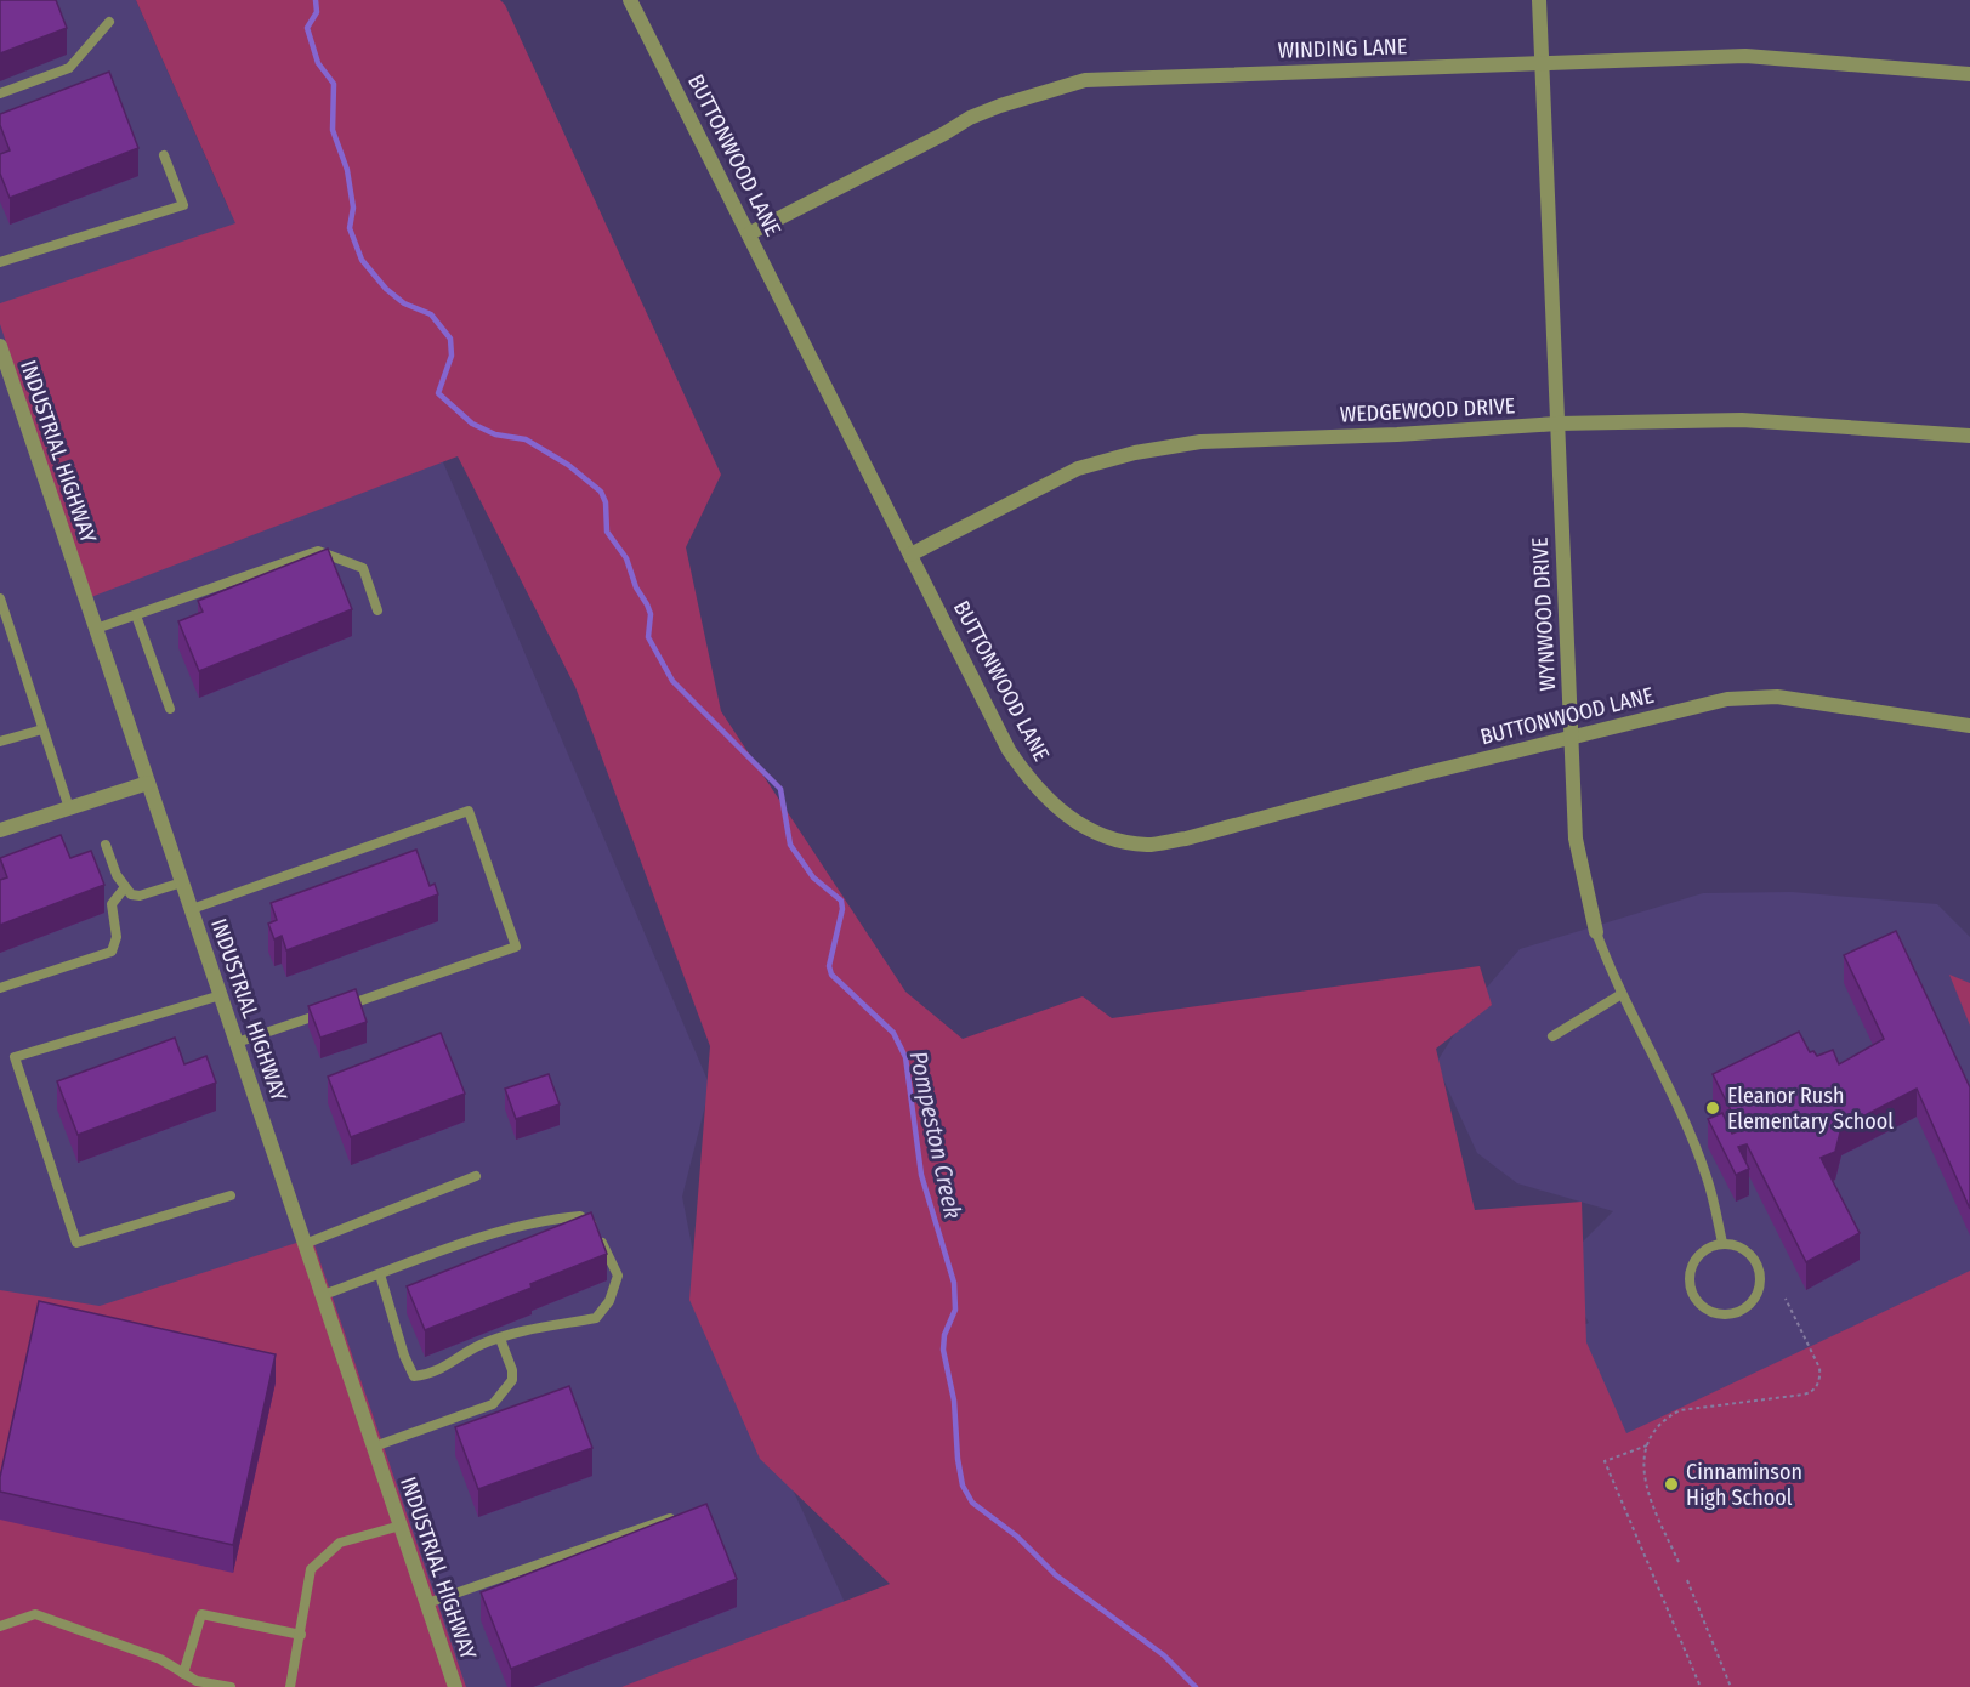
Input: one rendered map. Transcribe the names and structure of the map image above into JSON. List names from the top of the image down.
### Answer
{
  "streets": {
    "street": [
      "WINDING LANE",
      "BUTTONWOOD LANE",
      "WEDGEWOOD DRIVE",
      "INDUSTRIAL HIGHWAY",
      "WYNWOOD DRIVE"
    ]
  },
  "crossings": [
    ["WINDING LANE", "BUTTONWOOD LANE"],
    ["WINDING LANE", "WYNWOOD DRIVE"],
    ["BUTTONWOOD LANE", "WEDGEWOOD DRIVE"],
    ["BUTTONWOOD LANE", "WYNWOOD DRIVE"],
    ["WEDGEWOOD DRIVE", "WYNWOOD DRIVE"]
  ],
  "water": ["Pompeston Creek"],
  "places": ["Eleanor Rush Elementary School", "Cinnaminson High School"]
}
